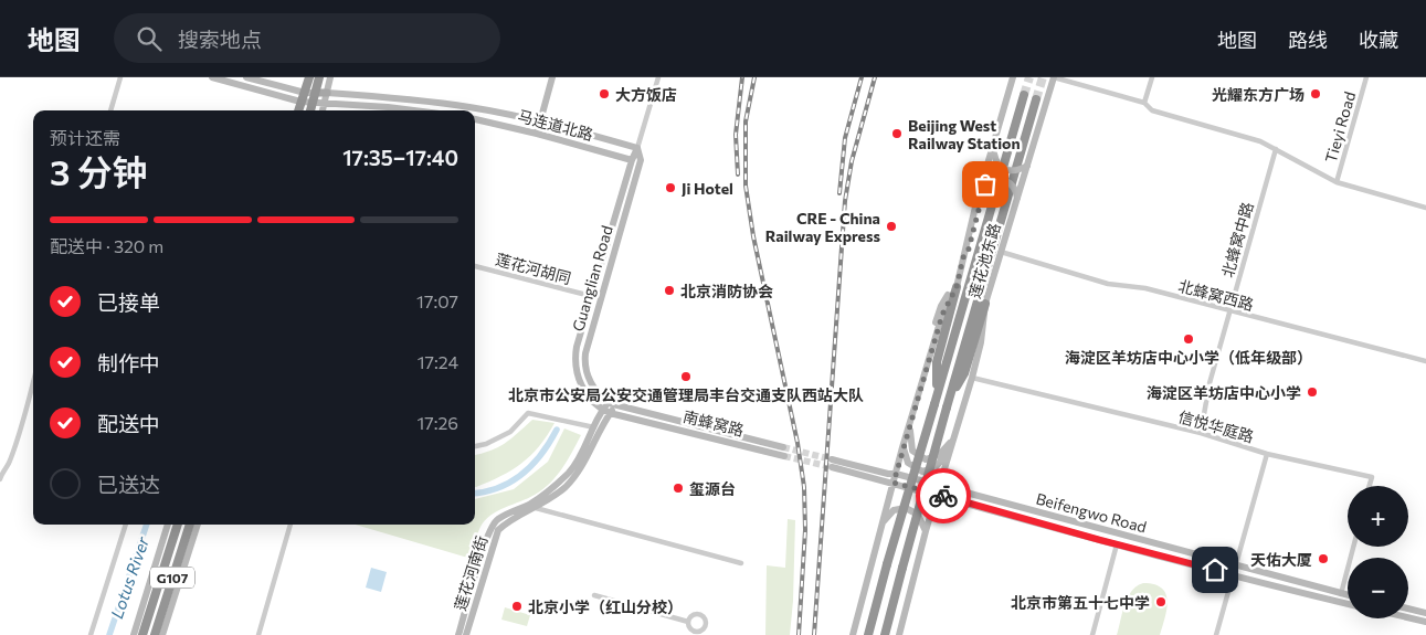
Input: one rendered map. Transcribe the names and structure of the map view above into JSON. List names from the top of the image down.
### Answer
{
  "streets": {
    "highway": ["G107"],
    "street": [
      "马连道北路",
      "Tieyi Road",
      "北蜂窝中路",
      "莲花池东路",
      "莲花河胡同",
      "Guanglian Road",
      "北蜂窝西路",
      "南蜂窝路",
      "信悦华庭路",
      "Beifengwo Road",
      "莲花河南街"
    ]
  },
  "crossings": [
    ["马连道北路", "Guanglian Road"],
    ["北蜂窝中路", "北蜂窝西路"],
    ["北蜂窝中路", "信悦华庭路"],
    ["莲花池东路", "北蜂窝西路"],
    ["莲花池东路", "信悦华庭路"],
    ["莲花池东路", "Beifengwo Road"],
    ["Guanglian Road", "南蜂窝路"],
    ["Guanglian Road", "莲花河南街"],
    ["南蜂窝路", "莲花河南街"]
  ],
  "water": ["Lotus River"],
  "places": [
    "大方饭店",
    "光耀东方广场",
    "Beijing West Railway Station",
    "Ji Hotel",
    "CRE - China Railway Express",
    "北京消防协会",
    "海淀区羊坊店中心小学（低年级部）",
    "北京市公安局公安交通管理局丰台交通支队西站大队",
    "海淀区羊坊店中心小学",
    "玺源台",
    "天佑大厦",
    "北京市第五十七中学",
    "北京小学（红山分校）"
  ],
  "page": {
    "header": "地图",
    "search": "搜索地点",
    "nav": ["地图", "路线", "收藏"],
    "heading": ["3 分钟", "预计还需", "17:35–17:40"],
    "bar": "配送中 · 320 m",
    "list": [
      ["已接单", "17:07"],
      ["制作中", "17:24"],
      ["配送中", "17:26"],
      "已送达"
    ],
    "map_buttons": ["+", "−"]
  }
}
